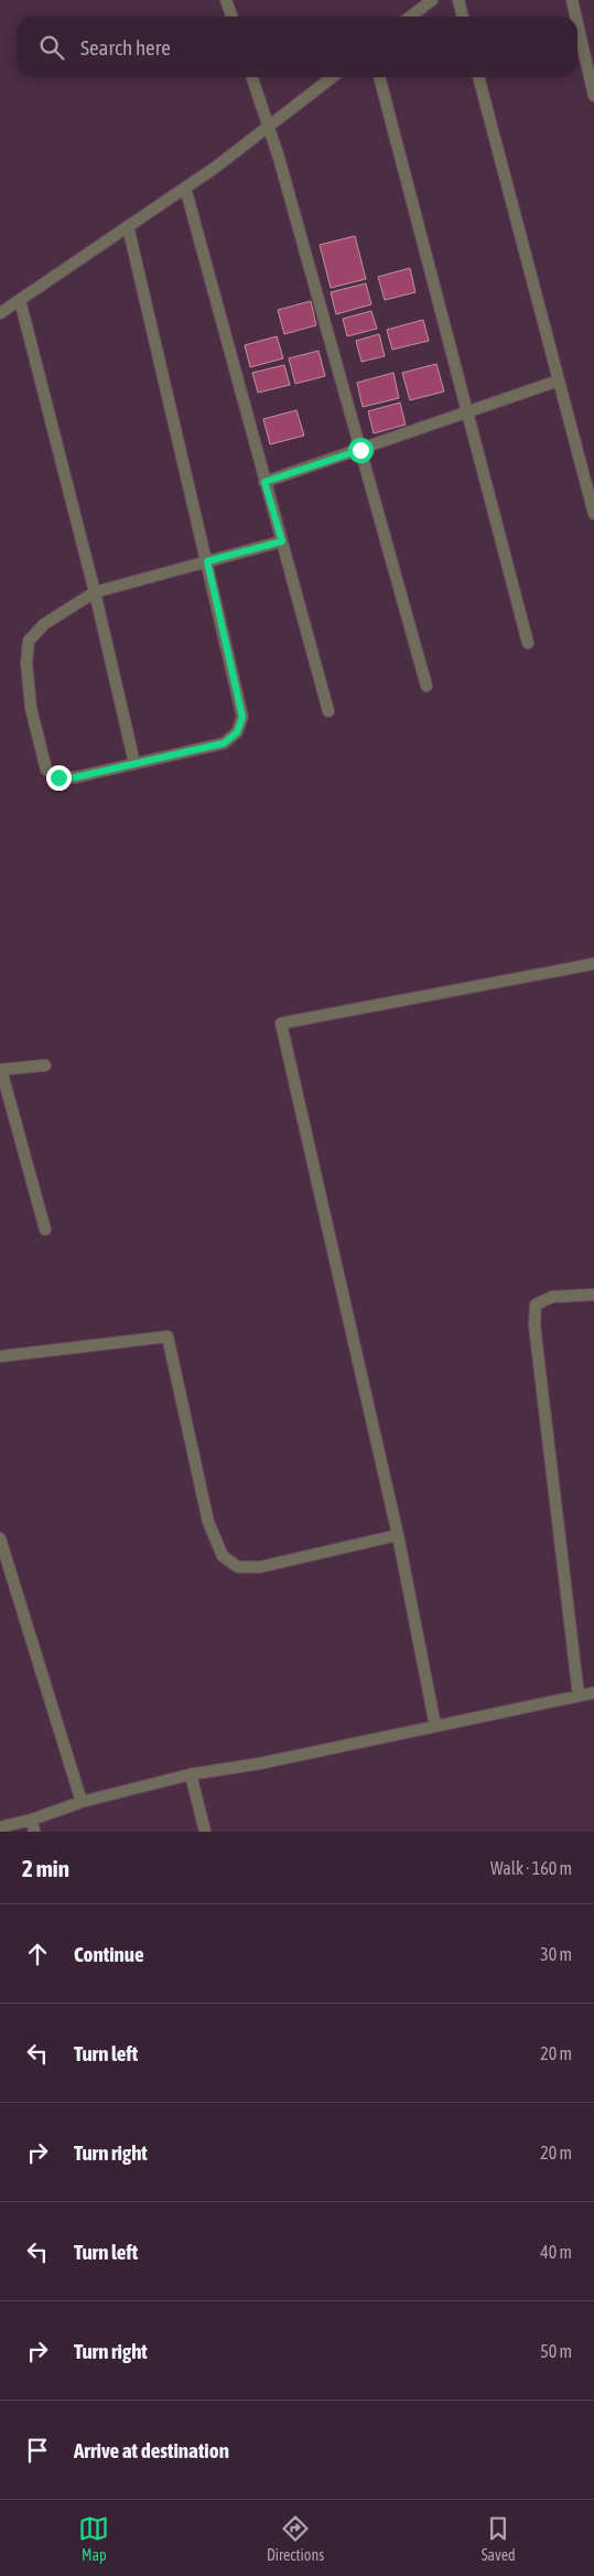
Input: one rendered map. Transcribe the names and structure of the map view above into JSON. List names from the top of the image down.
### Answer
{
  "page": {
    "search": "Search here",
    "heading": ["2 min", "Walk · 160 m"],
    "list": [
      ["Continue", "30 m"],
      ["Turn left", "20 m"],
      ["Turn right", "20 m"],
      ["Turn left", "40 m"],
      ["Turn right", "50 m"],
      "Arrive at destination"
    ],
    "nav": ["Map", "Directions", "Saved"]
  }
}
